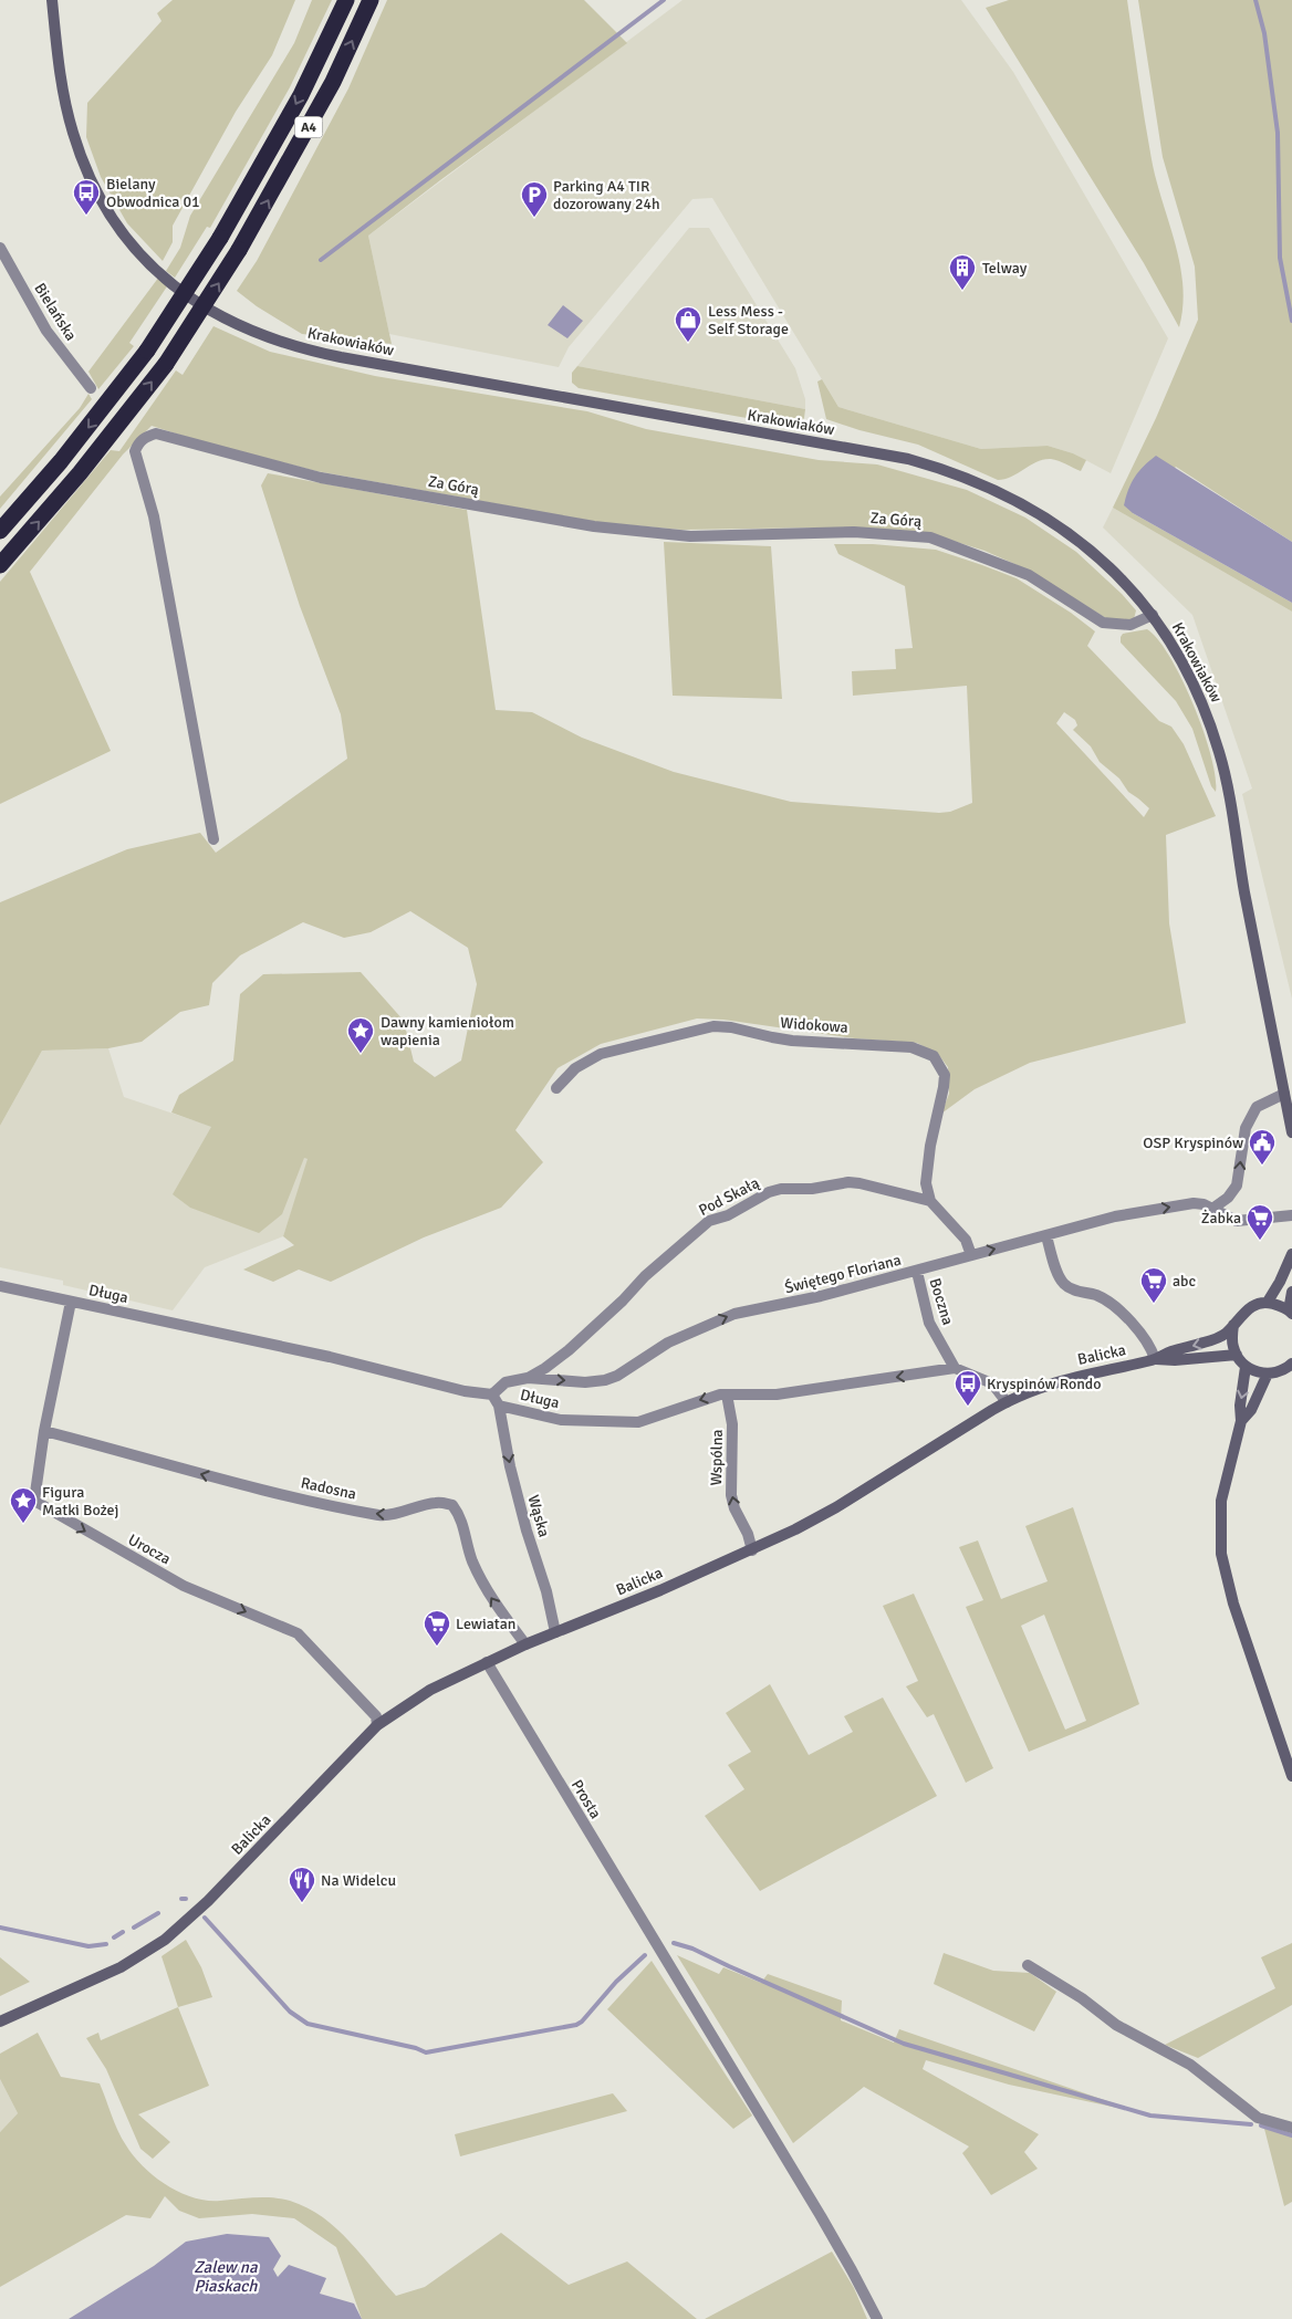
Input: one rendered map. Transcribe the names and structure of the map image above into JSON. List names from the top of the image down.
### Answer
{
  "streets": {
    "highway": ["A4"],
    "main road": ["Krakowiaków", "Balicka"],
    "street": [
      "Bielańska",
      "Za Górą",
      "Widokowa",
      "Pod Skałą",
      "Świętego Floriana",
      "Długa",
      "Boczna",
      "Wspólna",
      "Radosna",
      "Wąska",
      "Urocza",
      "Prosta"
    ]
  },
  "crossings": [
    ["Krakowiaków", "Za Górą"],
    ["Widokowa", "Pod Skałą"],
    ["Pod Skałą", "Świętego Floriana"],
    ["Świętego Floriana", "Długa"],
    ["Świętego Floriana", "Boczna"],
    ["Długa", "Boczna"],
    ["Długa", "Wspólna"],
    ["Długa", "Wąska"],
    ["Długa", "Urocza"],
    ["Balicka", "Wspólna"],
    ["Balicka", "Radosna"],
    ["Balicka", "Wąska"],
    ["Balicka", "Urocza"],
    ["Balicka", "Prosta"],
    ["Radosna", "Urocza"]
  ],
  "one_way": [
    "Świętego Floriana",
    "Długa",
    "Wspólna",
    "Radosna",
    "Wąska",
    "Urocza"
  ],
  "water": ["Zalew na Piaskach"],
  "places": {
    "bus stop": ["Bielany Obwodnica 01", "Kryspinów Rondo"],
    "parking": ["Parking A4 TIR dozorowany 24h"],
    "building": ["Telway"],
    "shop": ["Less Mess - Self Storage"],
    "place": ["Dawny kamieniołom wapienia", "Figura Matki Bożej"],
    "public building": ["OSP Kryspinów"],
    "supermarket": ["Żabka", "abc", "Lewiatan"],
    "restaurant": ["Na Widelcu"]
  }
}
